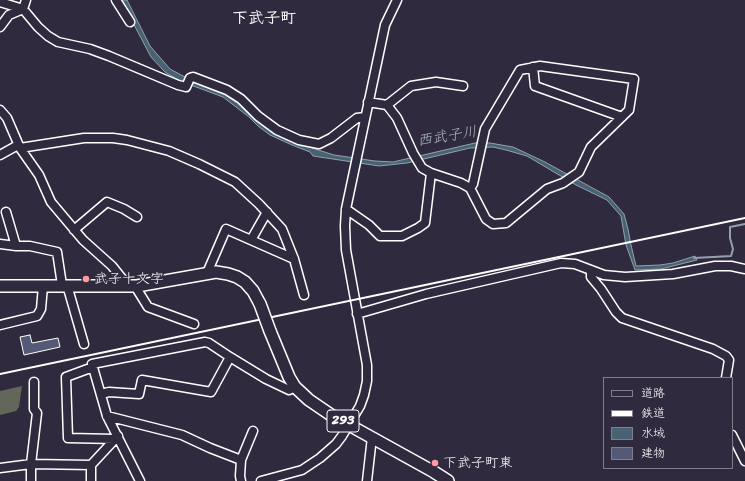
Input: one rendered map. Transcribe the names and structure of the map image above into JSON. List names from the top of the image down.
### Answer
{
  "streets": {
    "highway": ["293"]
  },
  "districts": ["下武子町"],
  "water": ["西武子川"],
  "places": ["武子十文字", "下武子町東"],
  "legend": [
    "道路",
    "鉄道",
    "水域",
    "建物"
  ]
}
